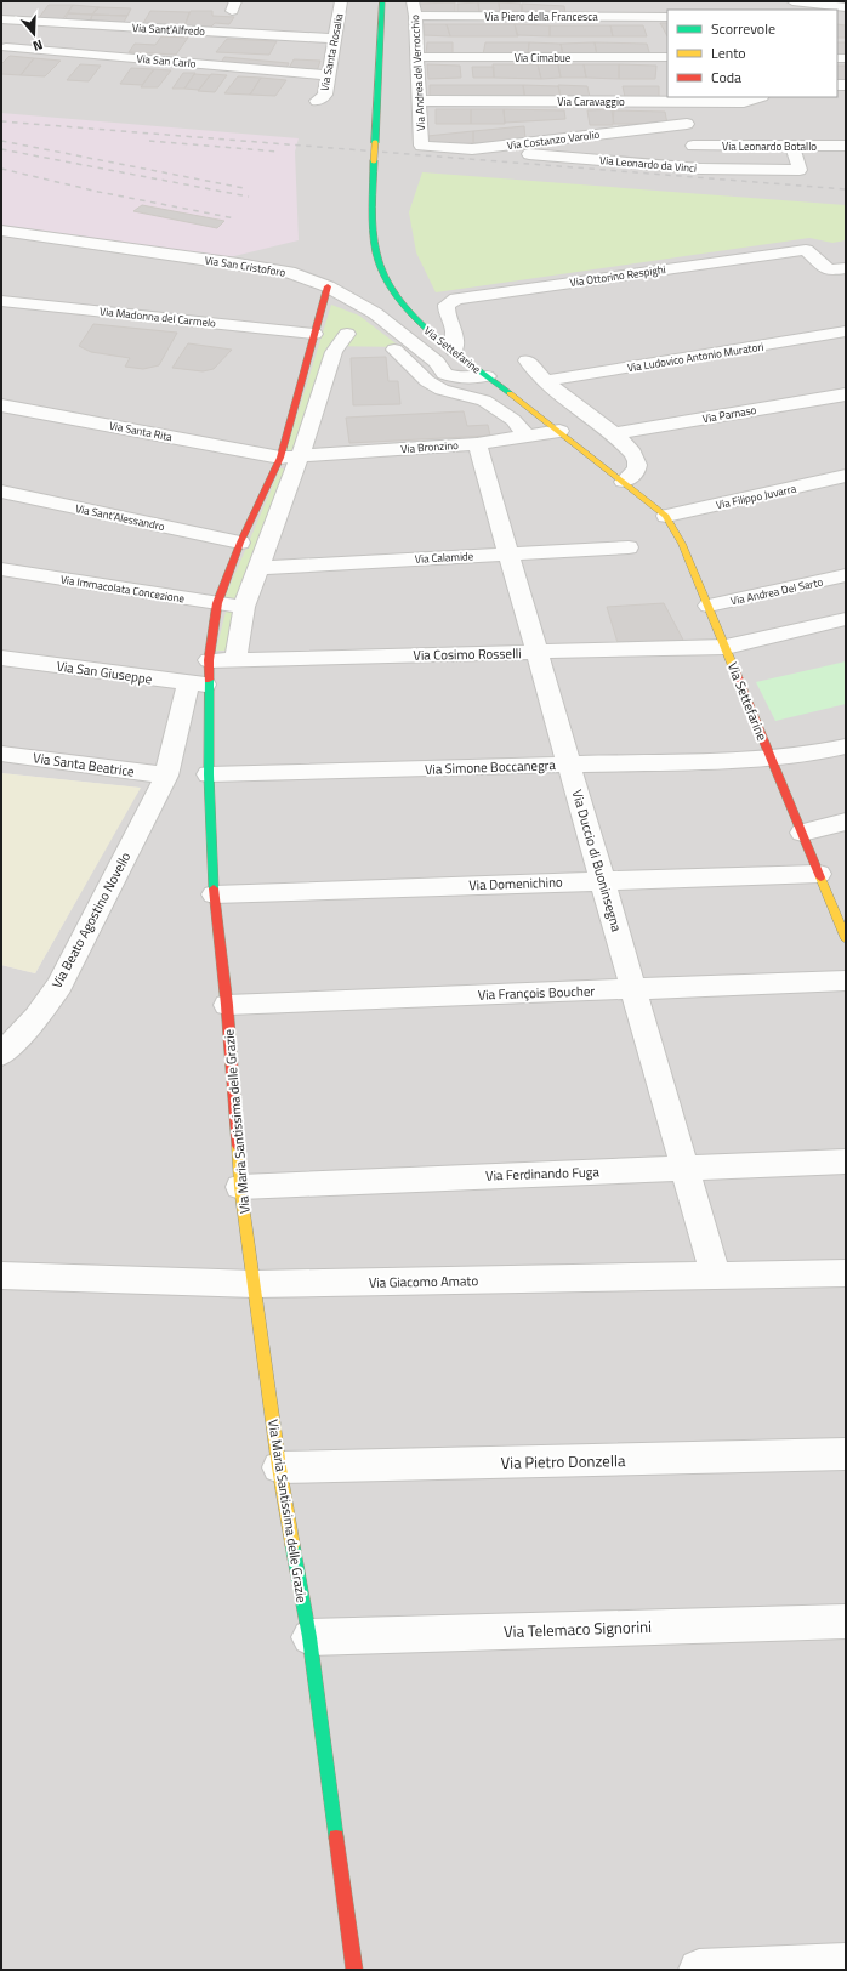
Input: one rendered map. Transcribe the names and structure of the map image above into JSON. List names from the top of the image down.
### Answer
{
  "streets": {
    "street": [
      "Via Piero della Francesca",
      "Via Sant'Alfredo",
      "Via Santa Rosalia",
      "Via Cimabue",
      "Via San Carlo",
      "Via Andrea del Verrocchio",
      "Via Caravaggio",
      "Via Costanzo Varolio",
      "Via Leonardo Botallo",
      "Via Leonardo da Vinci",
      "Via San Cristoforo",
      "Via Ottorino Respighi",
      "Via Madonna del Carmelo",
      "Via Settefarine",
      "Via Ludovico Antonio Muratori",
      "Via Parnaso",
      "Via Santa Rita",
      "Via Bronzino",
      "Via Filippo Juvarra",
      "Via Sant'Alessandro",
      "Via Calamide",
      "Via Immacolata Concezione",
      "Via Andrea Del Sarto",
      "Via Cosimo Rosselli",
      "Via San Giuseppe",
      "Via Santa Beatrice",
      "Via Simone Boccanegra",
      "Via Duccio di Buoninsegna",
      "Via Domenichino",
      "Via Beato Agostino Novello",
      "Via François Boucher",
      "Via Maria Santissima delle Grazie",
      "Via Ferdinando Fuga",
      "Via Giacomo Amato",
      "Via Pietro Donzella",
      "Via Telemaco Signorini"
    ]
  },
  "crossings": [
    ["Via Piero della Francesca", "Via Andrea del Verrocchio"],
    ["Via Sant'Alfredo", "Via Santa Rosalia"],
    ["Via Santa Rosalia", "Via San Carlo"],
    ["Via Cimabue", "Via Andrea del Verrocchio"],
    ["Via Andrea del Verrocchio", "Via Caravaggio"],
    ["Via Andrea del Verrocchio", "Via Costanzo Varolio"],
    ["Via Costanzo Varolio", "Via Leonardo da Vinci"],
    ["Via Leonardo Botallo", "Via Leonardo da Vinci"],
    ["Via San Cristoforo", "Via Settefarine"],
    ["Via San Cristoforo", "Via Maria Santissima delle Grazie"],
    ["Via Ottorino Respighi", "Via Settefarine"],
    ["Via Madonna del Carmelo", "Via Maria Santissima delle Grazie"],
    ["Via Settefarine", "Via Bronzino"],
    ["Via Settefarine", "Via Filippo Juvarra"],
    ["Via Settefarine", "Via Andrea Del Sarto"],
    ["Via Settefarine", "Via Cosimo Rosselli"],
    ["Via Settefarine", "Via Simone Boccanegra"],
    ["Via Settefarine", "Via Domenichino"],
    ["Via Santa Rita", "Via Bronzino"],
    ["Via Santa Rita", "Via Maria Santissima delle Grazie"],
    ["Via Bronzino", "Via Duccio di Buoninsegna"],
    ["Via Bronzino", "Via Maria Santissima delle Grazie"],
    ["Via Sant'Alessandro", "Via Maria Santissima delle Grazie"],
    ["Via Calamide", "Via Duccio di Buoninsegna"],
    ["Via Calamide", "Via Maria Santissima delle Grazie"],
    ["Via Immacolata Concezione", "Via Maria Santissima delle Grazie"],
    ["Via Cosimo Rosselli", "Via Duccio di Buoninsegna"],
    ["Via Cosimo Rosselli", "Via Maria Santissima delle Grazie"],
    ["Via San Giuseppe", "Via Maria Santissima delle Grazie"],
    ["Via Santa Beatrice", "Via Beato Agostino Novello"],
    ["Via Santa Beatrice", "Via Maria Santissima delle Grazie"],
    ["Via Simone Boccanegra", "Via Duccio di Buoninsegna"],
    ["Via Simone Boccanegra", "Via Maria Santissima delle Grazie"],
    ["Via Duccio di Buoninsegna", "Via Domenichino"],
    ["Via Duccio di Buoninsegna", "Via François Boucher"],
    ["Via Duccio di Buoninsegna", "Via Ferdinando Fuga"],
    ["Via Duccio di Buoninsegna", "Via Giacomo Amato"],
    ["Via Domenichino", "Via Maria Santissima delle Grazie"],
    ["Via Beato Agostino Novello", "Via Maria Santissima delle Grazie"],
    ["Via François Boucher", "Via Maria Santissima delle Grazie"],
    ["Via Maria Santissima delle Grazie", "Via Ferdinando Fuga"],
    ["Via Maria Santissima delle Grazie", "Via Giacomo Amato"],
    ["Via Maria Santissima delle Grazie", "Via Pietro Donzella"],
    ["Via Maria Santissima delle Grazie", "Via Telemaco Signorini"]
  ],
  "legend": ["Scorrevole", "Lento", "Coda"],
  "north": "bottom"
}
